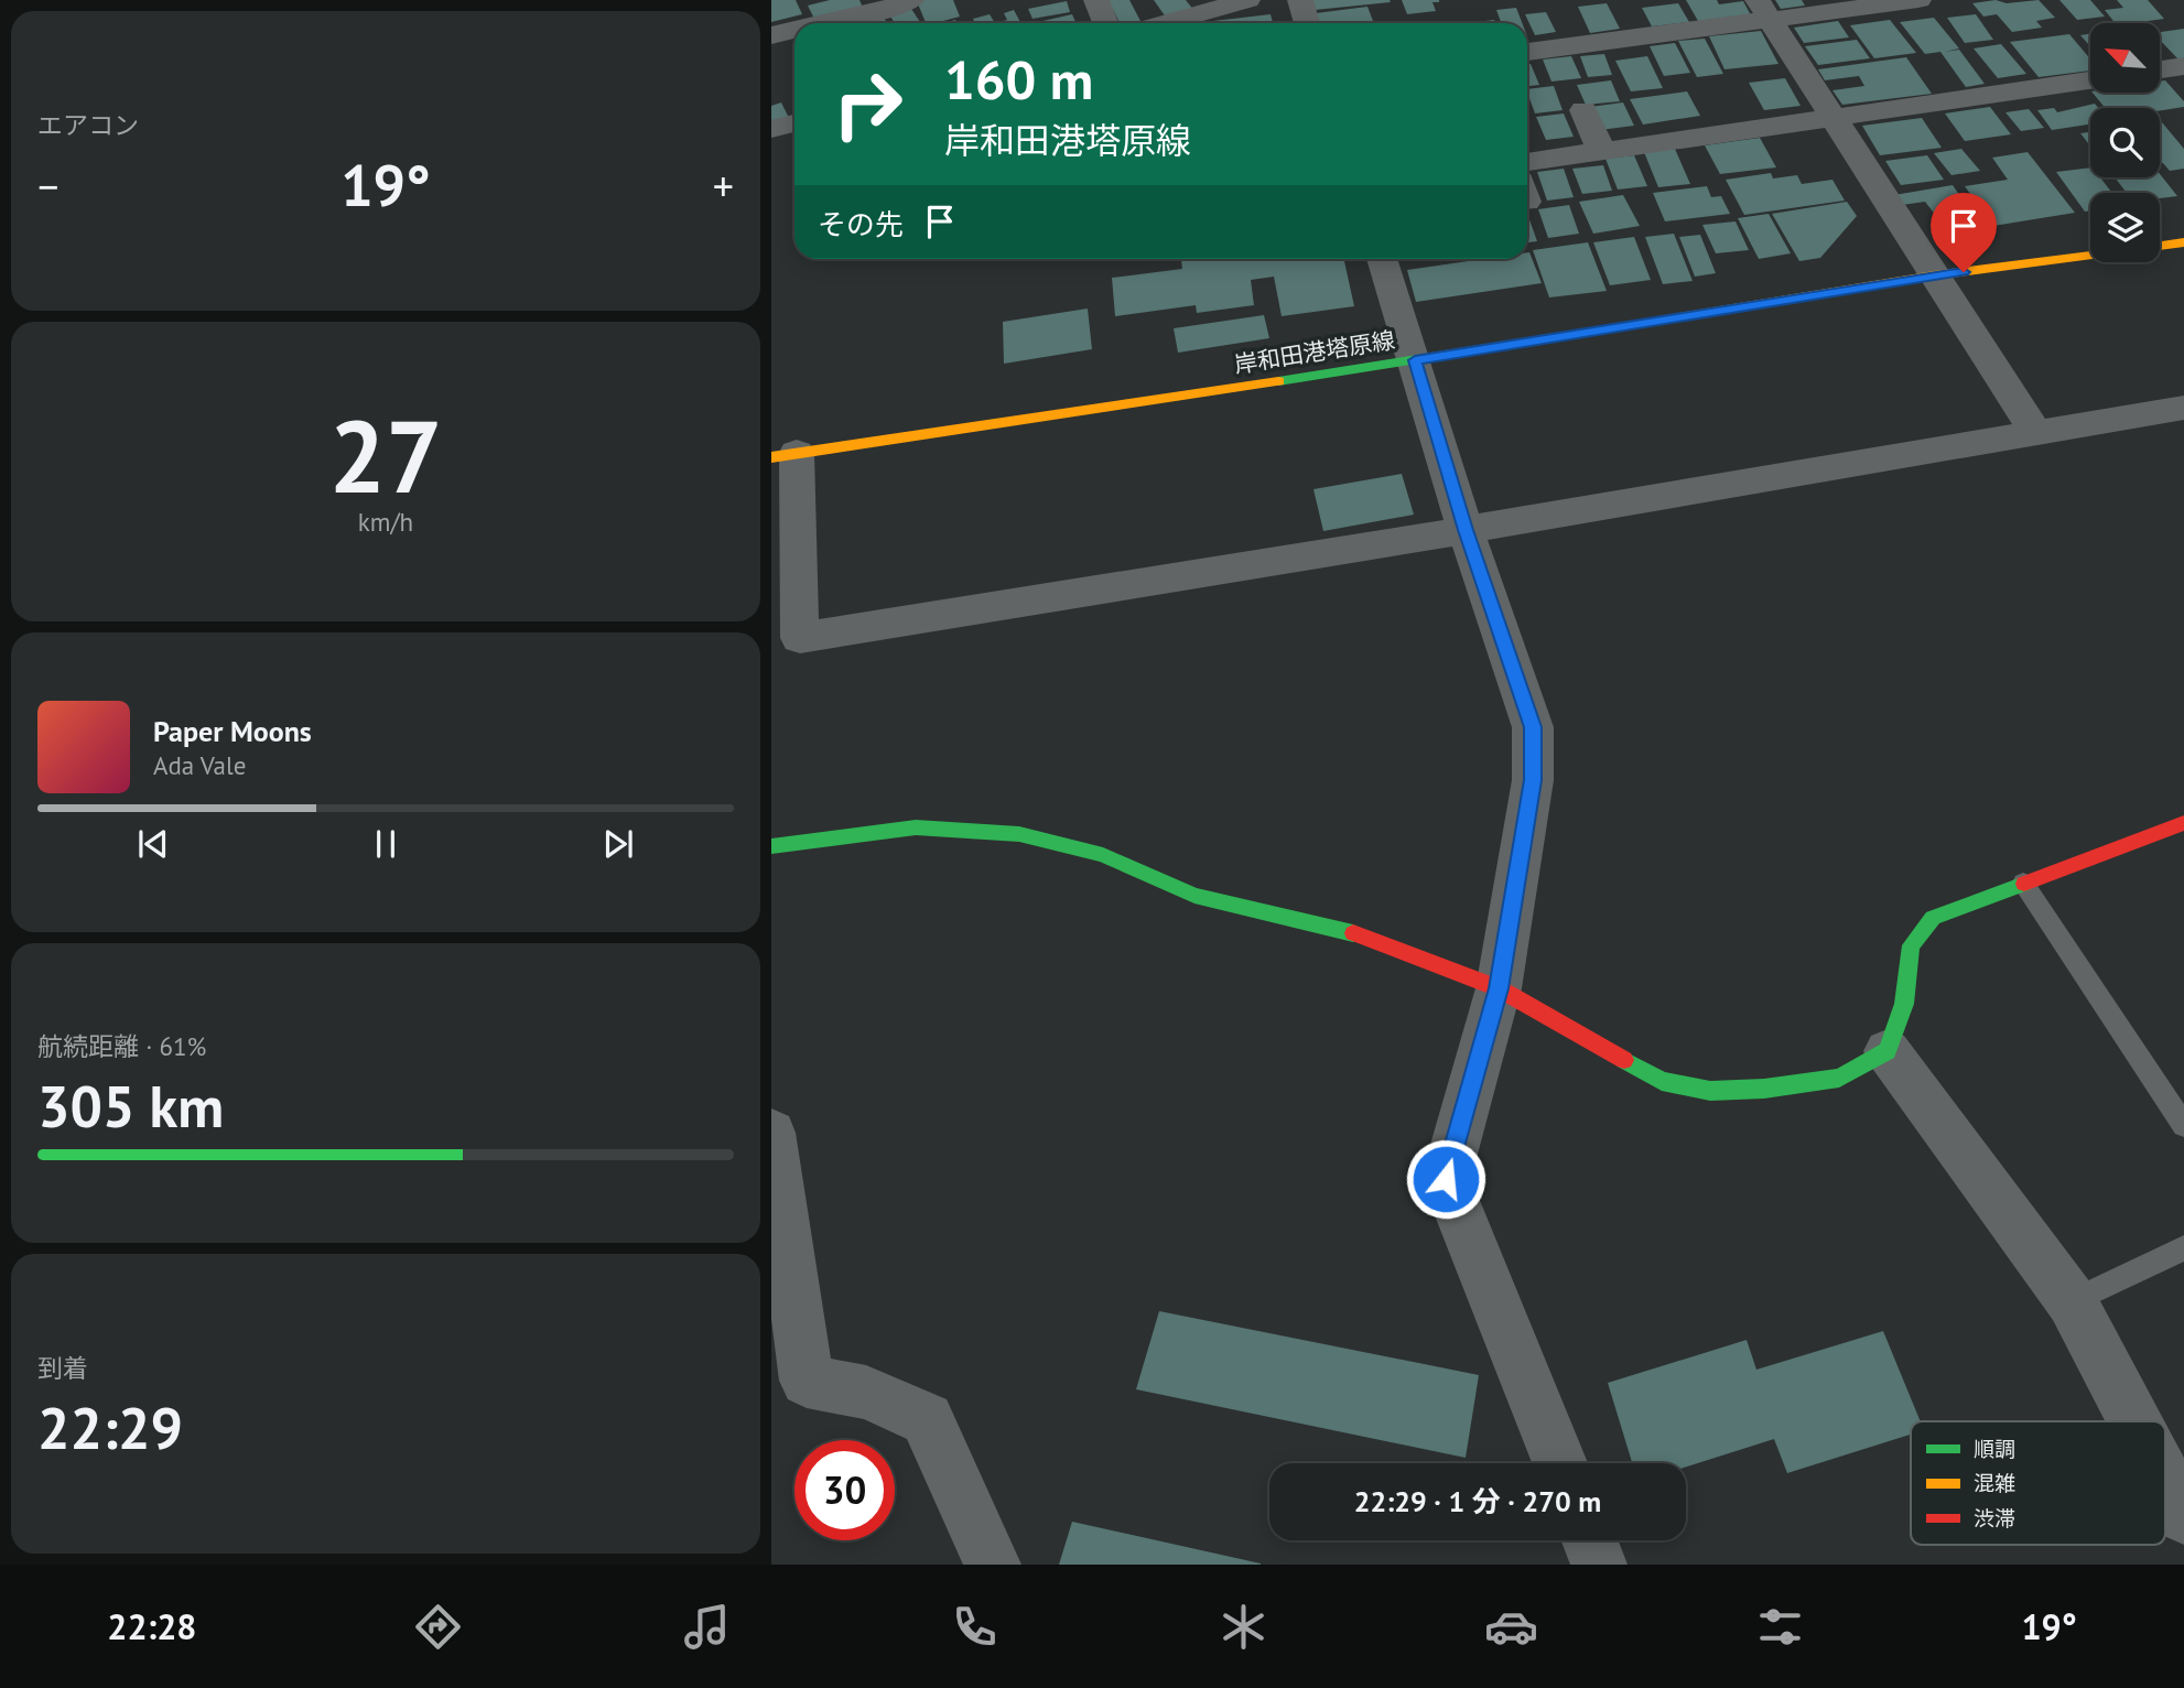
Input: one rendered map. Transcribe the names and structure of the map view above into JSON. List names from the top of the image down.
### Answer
{
  "streets": {
    "main road": ["岸和田港塔原線"]
  },
  "legend": ["順調", "混雑", "渋滞"],
  "north": "top left",
  "page": {
    "tile": [
      "エアコン",
      ["27", "km/h"],
      ["航続距離 · 61%", "305 km"],
      ["到着", "22:29"]
    ],
    "turn": ["160 m", "岸和田港塔原線"],
    "heat": ["−", "19°", "+"],
    "then": "その先",
    "song": ["Paper Moons", "Ada Vale"],
    "limit": "30",
    "trip": "22:29 · 1 分 · 270 m",
    "tabs": ["22:28", "19°"]
  }
}
